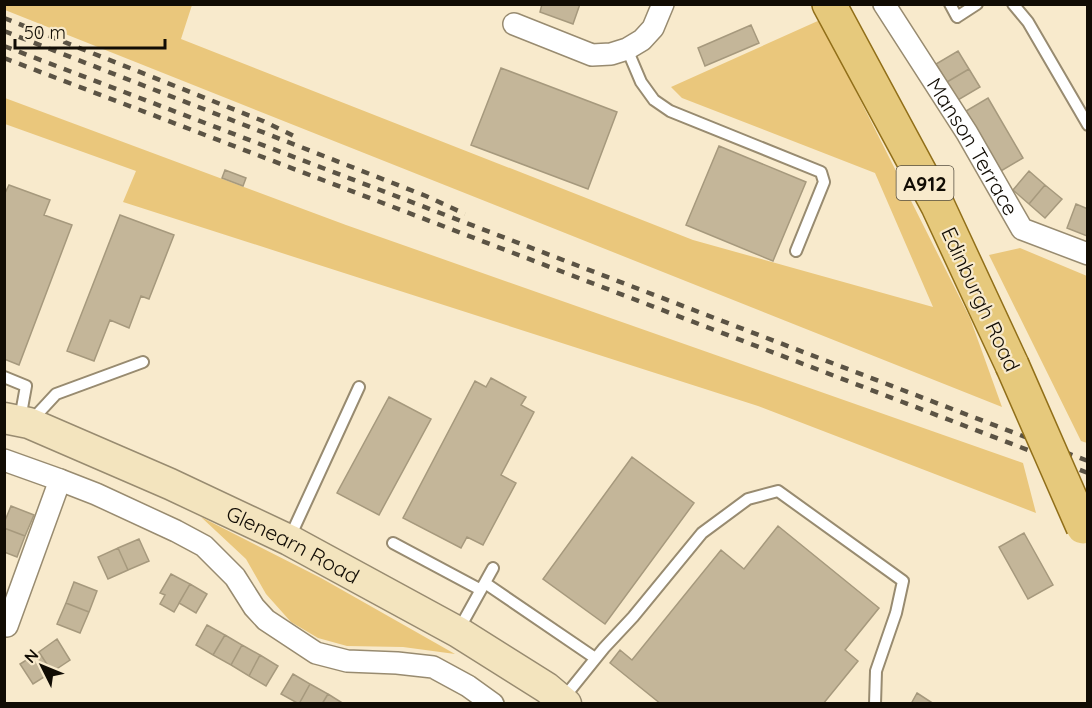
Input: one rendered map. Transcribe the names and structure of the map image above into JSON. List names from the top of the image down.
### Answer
{
  "streets": {
    "main road": ["A912", "Edinburgh Road"],
    "street": ["Manson Terrace", "Glenearn Road"]
  },
  "scale_bar": "50 m",
  "north": "top left"
}
